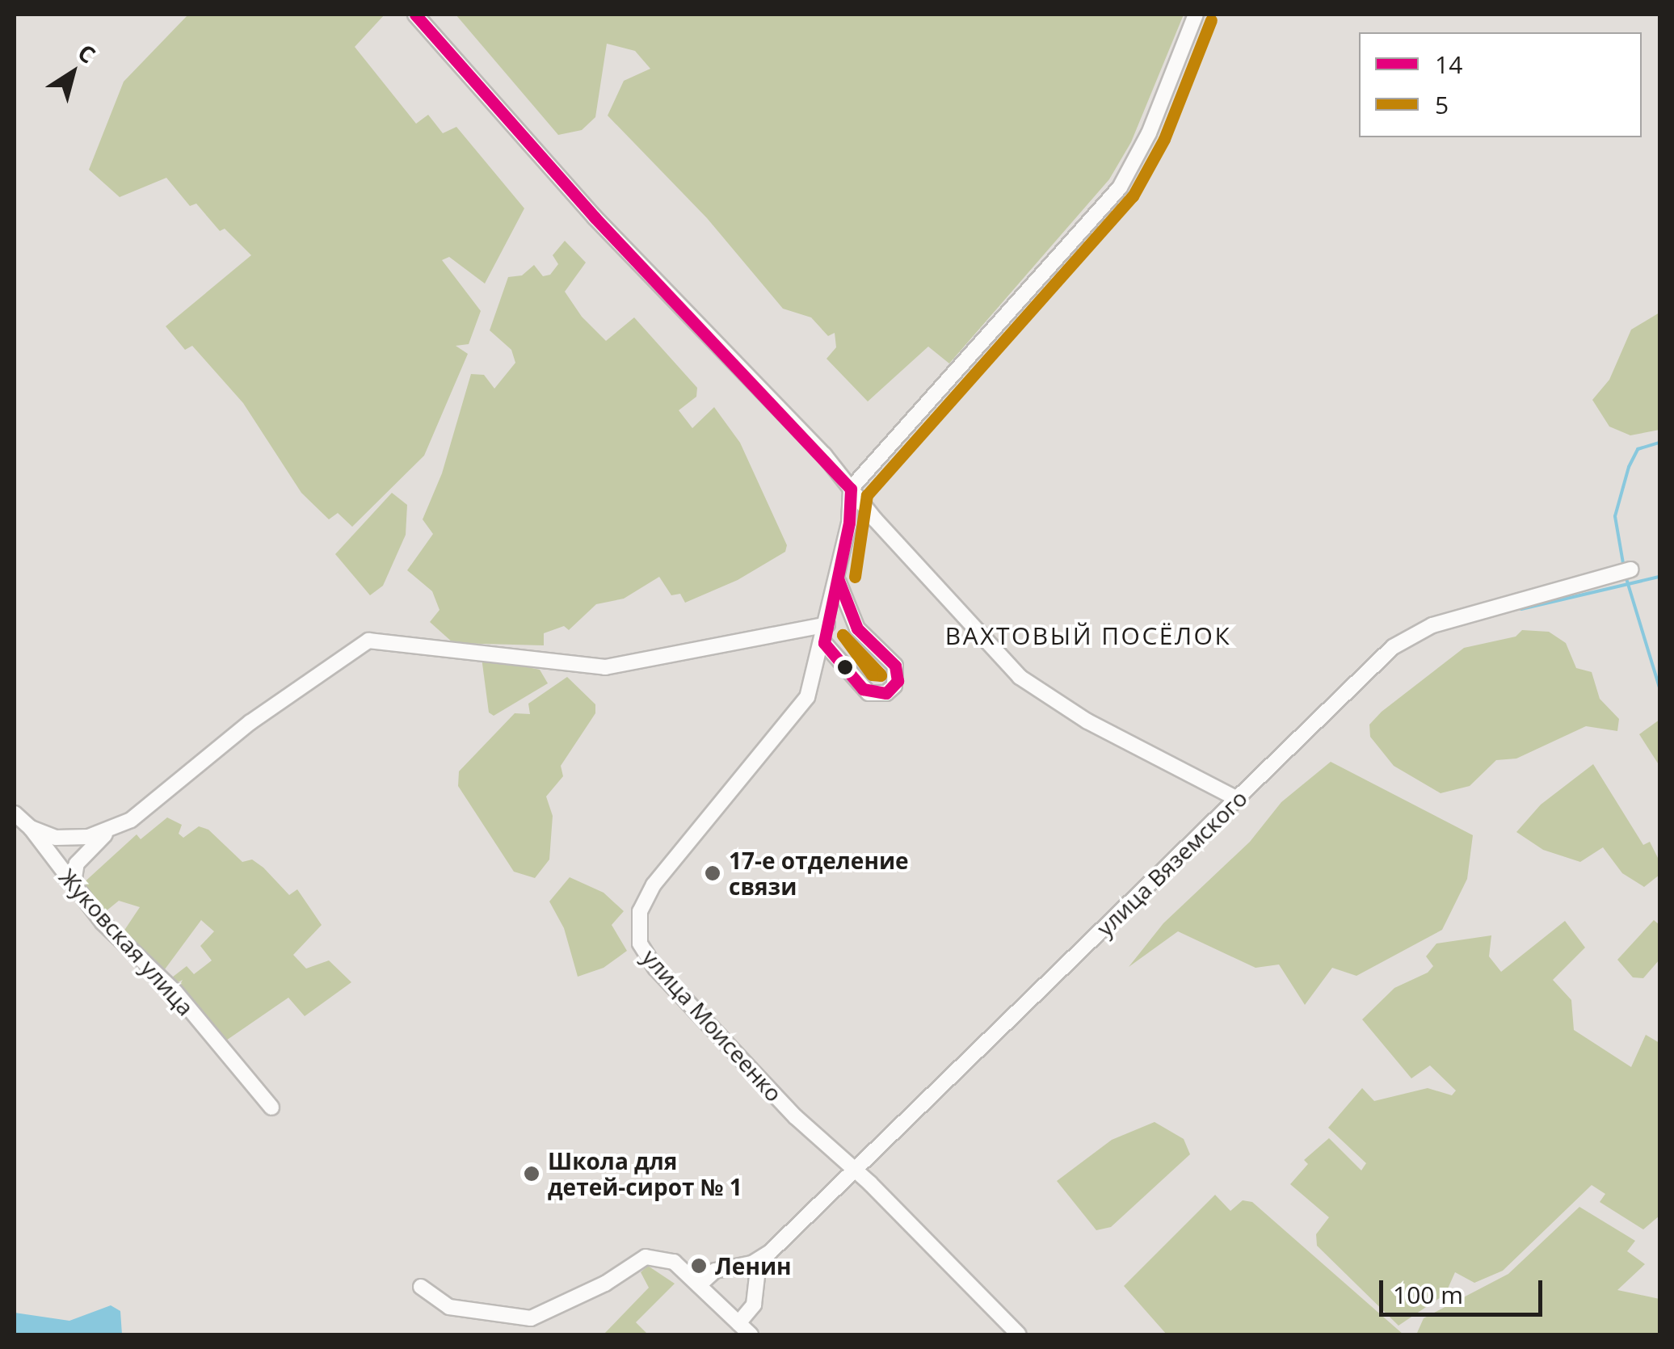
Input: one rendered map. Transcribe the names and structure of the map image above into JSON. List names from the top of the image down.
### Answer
{
  "streets": {
    "street": ["улица Вяземского", "Жуковская улица", "улица Моисеенко"]
  },
  "crossings": [
    ["улица Вяземского", "улица Моисеенко"]
  ],
  "districts": ["ВАХТОВЫЙ ПОСЁЛОК"],
  "places": ["17-е отделение связи", "Школа для детей-сирот № 1", "Ленин"],
  "lines": ["transit line 14", "transit line 5"],
  "legend": ["14", "5"],
  "scale_bar": "100 m",
  "north": "top right"
}
